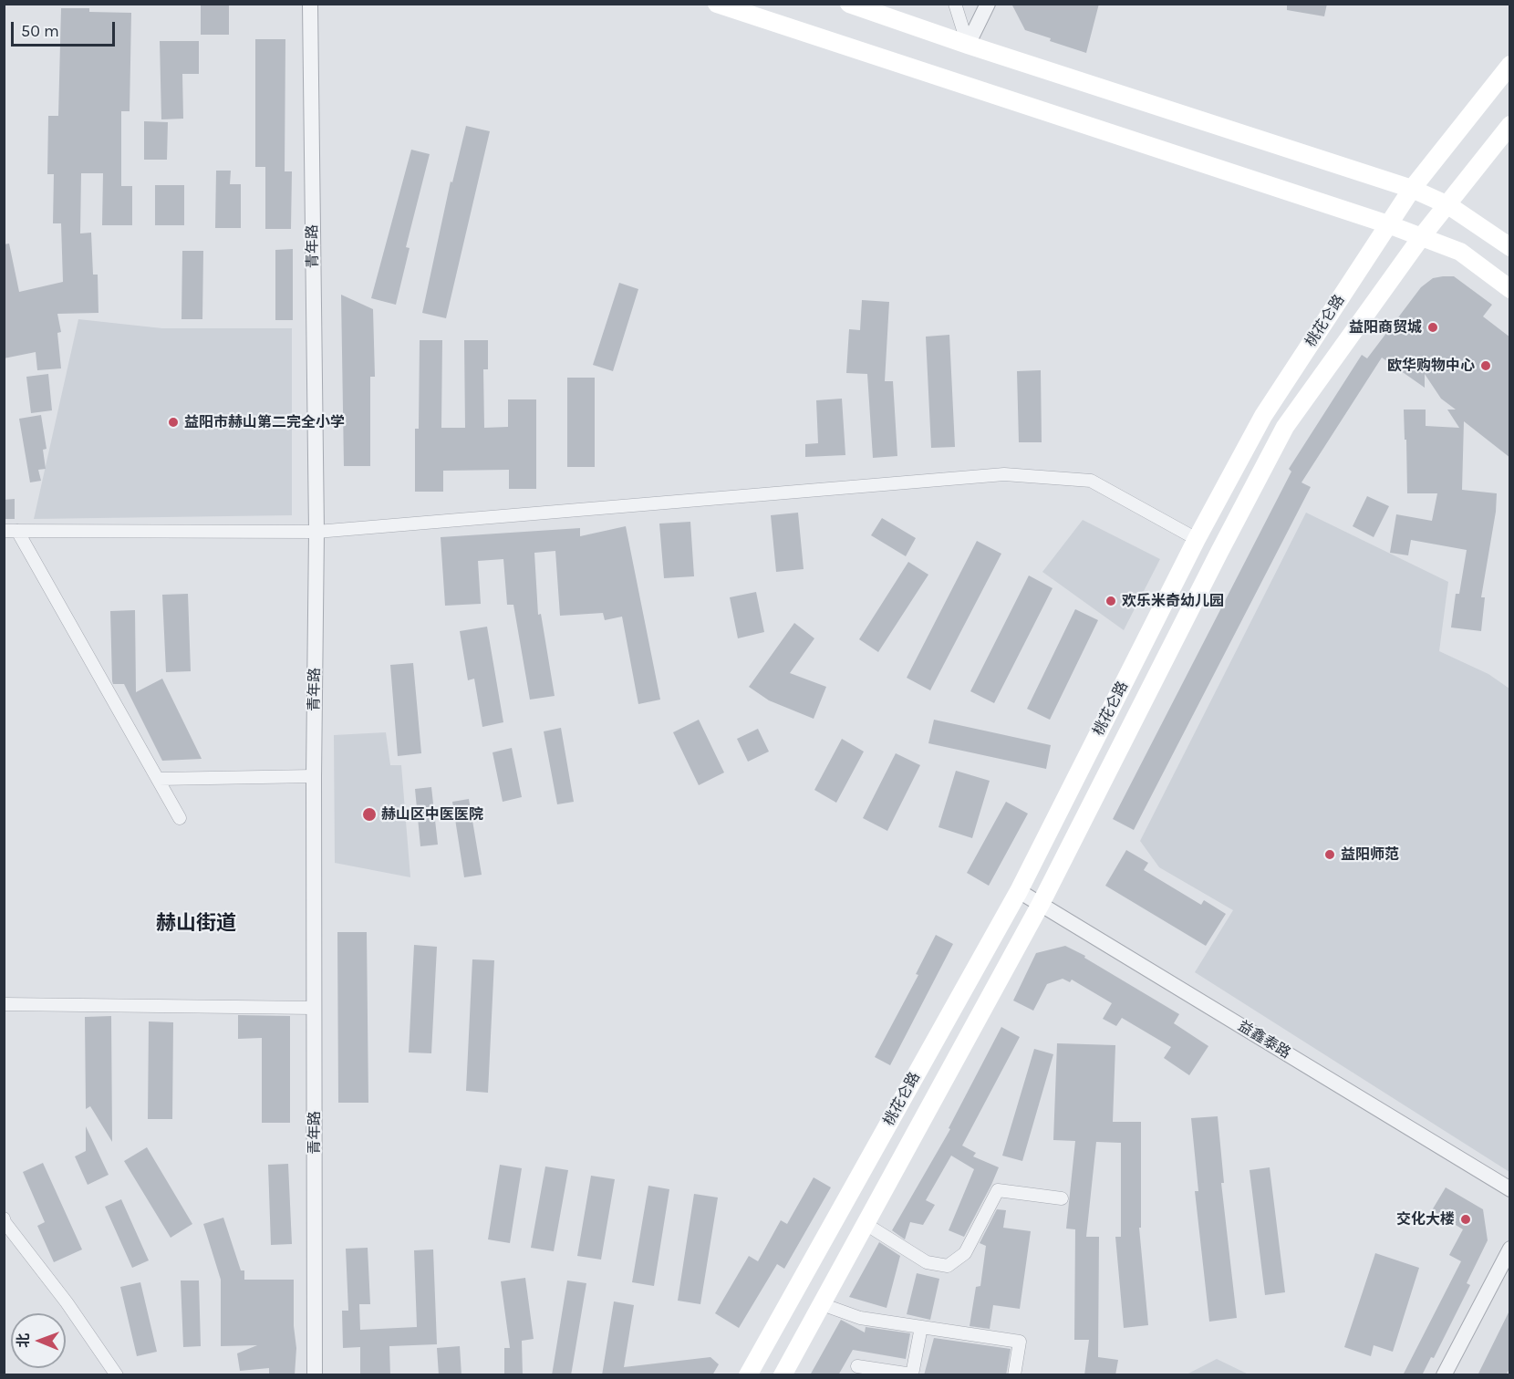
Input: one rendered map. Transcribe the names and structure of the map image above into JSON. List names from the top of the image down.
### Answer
{
  "streets": {
    "main road": ["桃花仑路"],
    "street": ["青年路", "益鑫泰路"]
  },
  "crossings": [
    ["桃花仑路", "益鑫泰路"]
  ],
  "districts": ["赫山街道"],
  "places": [
    "益阳商贸城",
    "欧华购物中心",
    "益阳市赫山第二完全小学",
    "欢乐米奇幼儿园",
    "赫山区中医医院",
    "益阳师范",
    "交化大楼"
  ],
  "scale_bar": "50 m",
  "north": "left"
}
